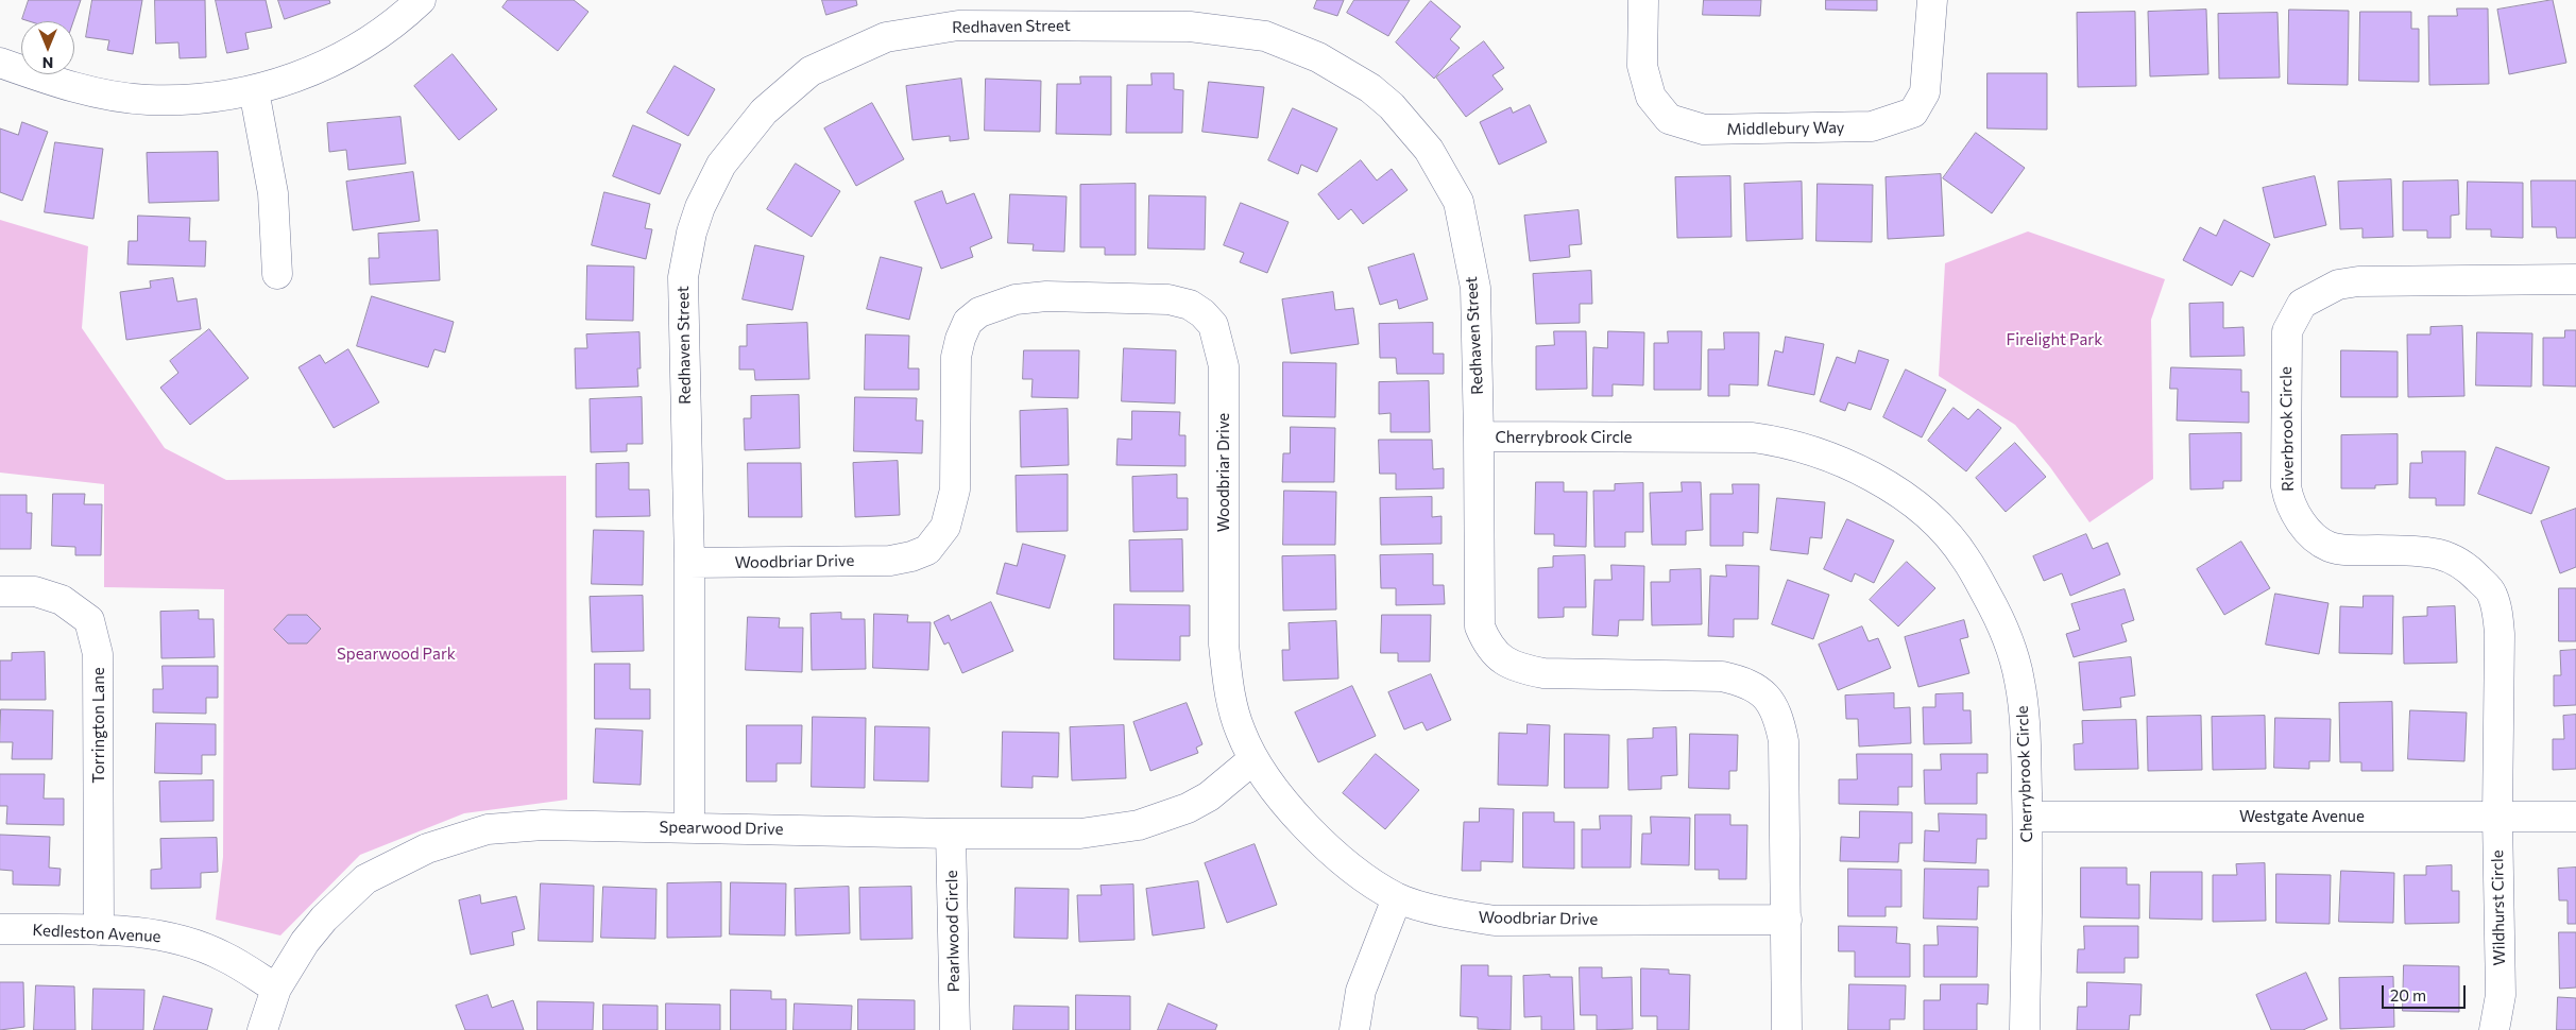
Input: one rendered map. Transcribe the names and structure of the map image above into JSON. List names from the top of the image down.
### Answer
{
  "streets": {
    "street": [
      "Redhaven Street",
      "Middlebury Way",
      "Riverbrook Circle",
      "Cherrybrook Circle",
      "Woodbriar Drive",
      "Torrington Lane",
      "Westgate Avenue",
      "Spearwood Drive",
      "Wildhurst Circle",
      "Pearlwood Circle",
      "Kedleston Avenue"
    ]
  },
  "crossings": [
    ["Redhaven Street", "Cherrybrook Circle"],
    ["Redhaven Street", "Woodbriar Drive"],
    ["Redhaven Street", "Spearwood Drive"],
    ["Riverbrook Circle", "Westgate Avenue"],
    ["Riverbrook Circle", "Wildhurst Circle"],
    ["Cherrybrook Circle", "Woodbriar Drive"],
    ["Cherrybrook Circle", "Westgate Avenue"],
    ["Woodbriar Drive", "Spearwood Drive"],
    ["Torrington Lane", "Kedleston Avenue"],
    ["Westgate Avenue", "Wildhurst Circle"],
    ["Spearwood Drive", "Pearlwood Circle"],
    ["Spearwood Drive", "Kedleston Avenue"]
  ],
  "parks": ["Firelight Park", "Spearwood Park"],
  "scale_bar": "20 m",
  "north": "bottom"
}
